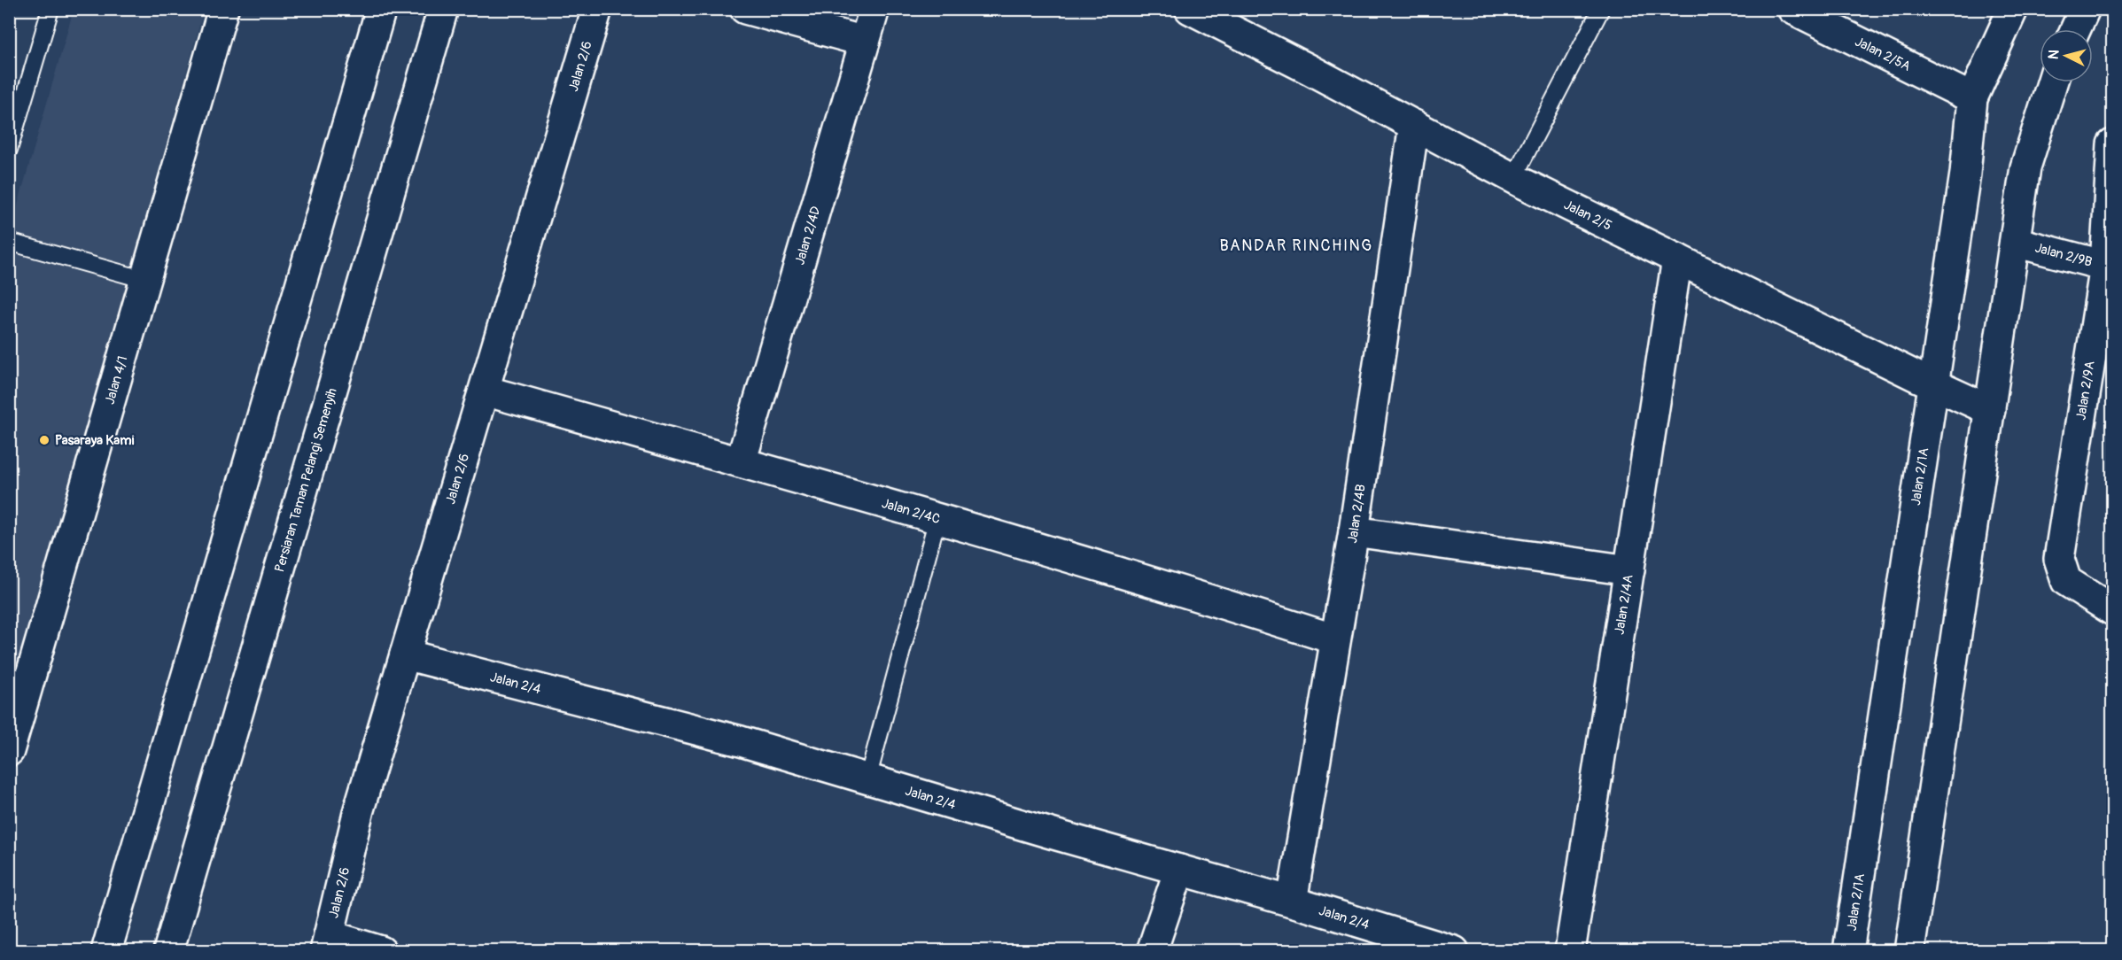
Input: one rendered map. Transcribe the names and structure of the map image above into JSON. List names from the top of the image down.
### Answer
{
  "streets": {
    "street": [
      "Jalan 2/5A",
      "Jalan 2/6",
      "Jalan 2/5",
      "Jalan 2/4D",
      "Jalan 2/9B",
      "Jalan 4/1",
      "Jalan 2/9A",
      "Jalan 2/1A",
      "Persiaran Taman Pelangi Semenyih",
      "Jalan 2/4C",
      "Jalan 2/4B",
      "Jalan 2/4A",
      "Jalan 2/4"
    ]
  },
  "crossings": [
    ["Jalan 2/5A", "Jalan 2/1A"],
    ["Jalan 2/6", "Jalan 2/4C"],
    ["Jalan 2/6", "Jalan 2/4"],
    ["Jalan 2/5", "Jalan 2/1A"],
    ["Jalan 2/5", "Jalan 2/4B"],
    ["Jalan 2/5", "Jalan 2/4A"],
    ["Jalan 2/4D", "Jalan 2/4C"],
    ["Jalan 2/9B", "Jalan 2/9A"],
    ["Jalan 2/4C", "Jalan 2/4B"],
    ["Jalan 2/4B", "Jalan 2/4"]
  ],
  "districts": ["BANDAR RINCHING"],
  "places": ["Pasaraya Kami"],
  "north": "left"
}
